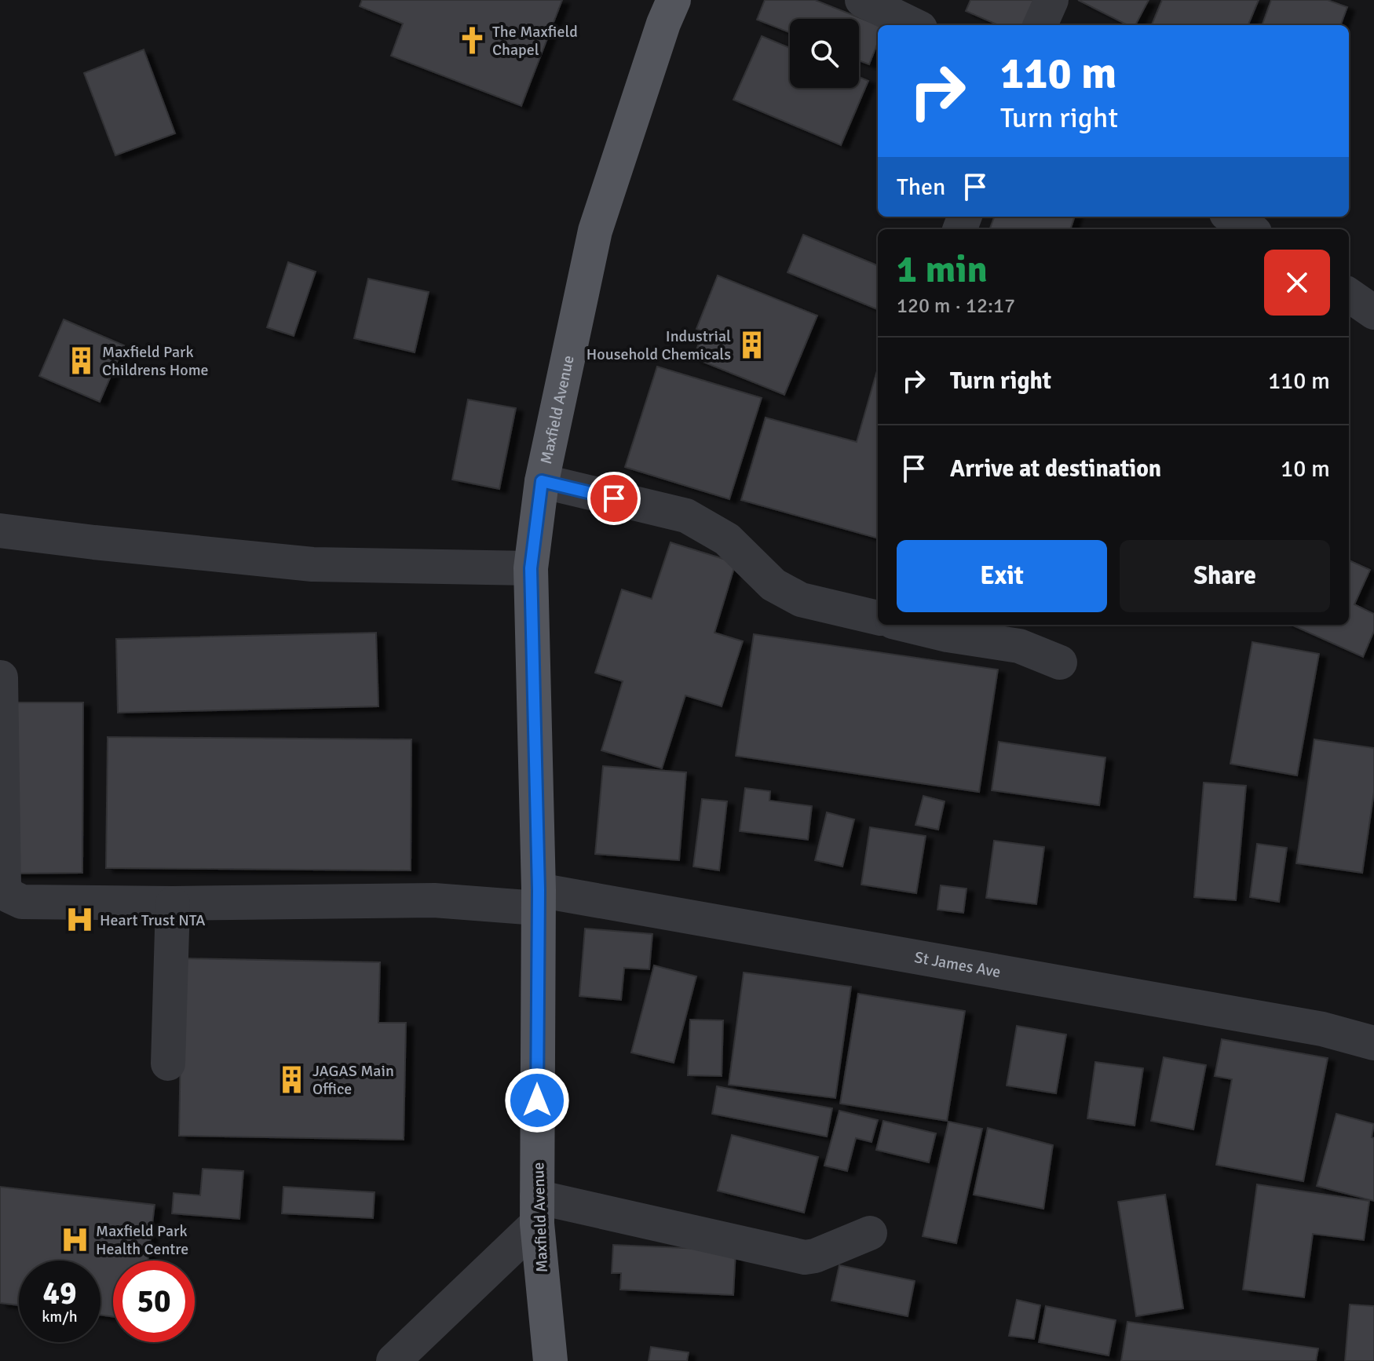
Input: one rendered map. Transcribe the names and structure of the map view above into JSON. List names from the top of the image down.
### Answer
{
  "streets": {
    "main road": ["Maxfield Avenue"],
    "street": ["St James Ave"]
  },
  "crossings": [
    ["Maxfield Avenue", "St James Ave"]
  ],
  "places": {
    "church": ["The Maxfield Chapel"],
    "building": ["Industrial Household Chemicals", "Maxfield Park Childrens Home", "JAGAS Main Office"],
    "hospital": ["Heart Trust NTA", "Maxfield Park Health Centre"]
  },
  "page": {
    "turn": ["110 m", "Turn right"],
    "then": "Then",
    "heading": ["1 min", "120 m · 12:17"],
    "list": [
      {
        "name": "Turn right",
        "value": "110 m"
      },
      {
        "name": "Arrive at destination",
        "value": "10 m"
      }
    ],
    "buttons": ["Exit", "Share"],
    "speed": "49 km/h",
    "limit": "50"
  }
}
